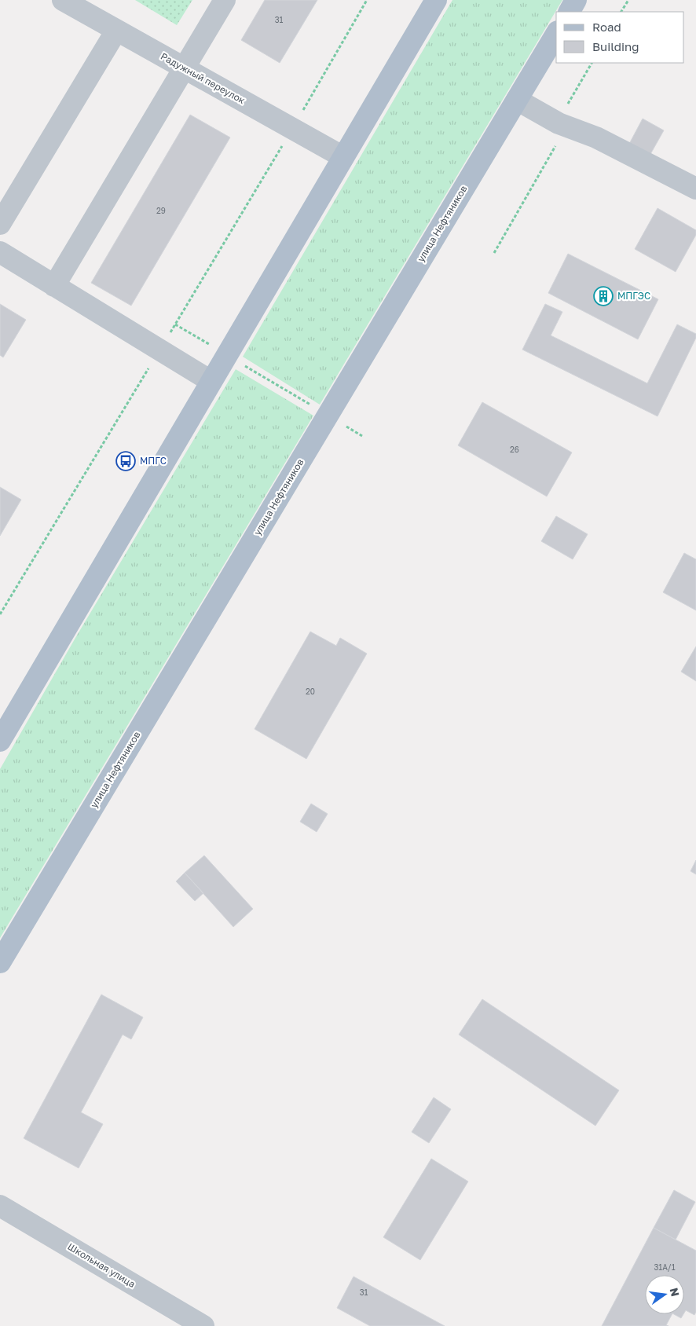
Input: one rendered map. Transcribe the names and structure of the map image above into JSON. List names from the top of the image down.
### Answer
{
  "streets": {
    "main road": ["улица Нефтяников"],
    "street": ["Радужный переулок", "Школьная улица"]
  },
  "places": {
    "building": ["МПГЭС"],
    "bus stop": ["МПГС"]
  },
  "house_numbers": [
    "31",
    "29",
    "26",
    "20",
    "31А/1",
    "31"
  ],
  "legend": ["Road", "Building"],
  "north": "right"
}
